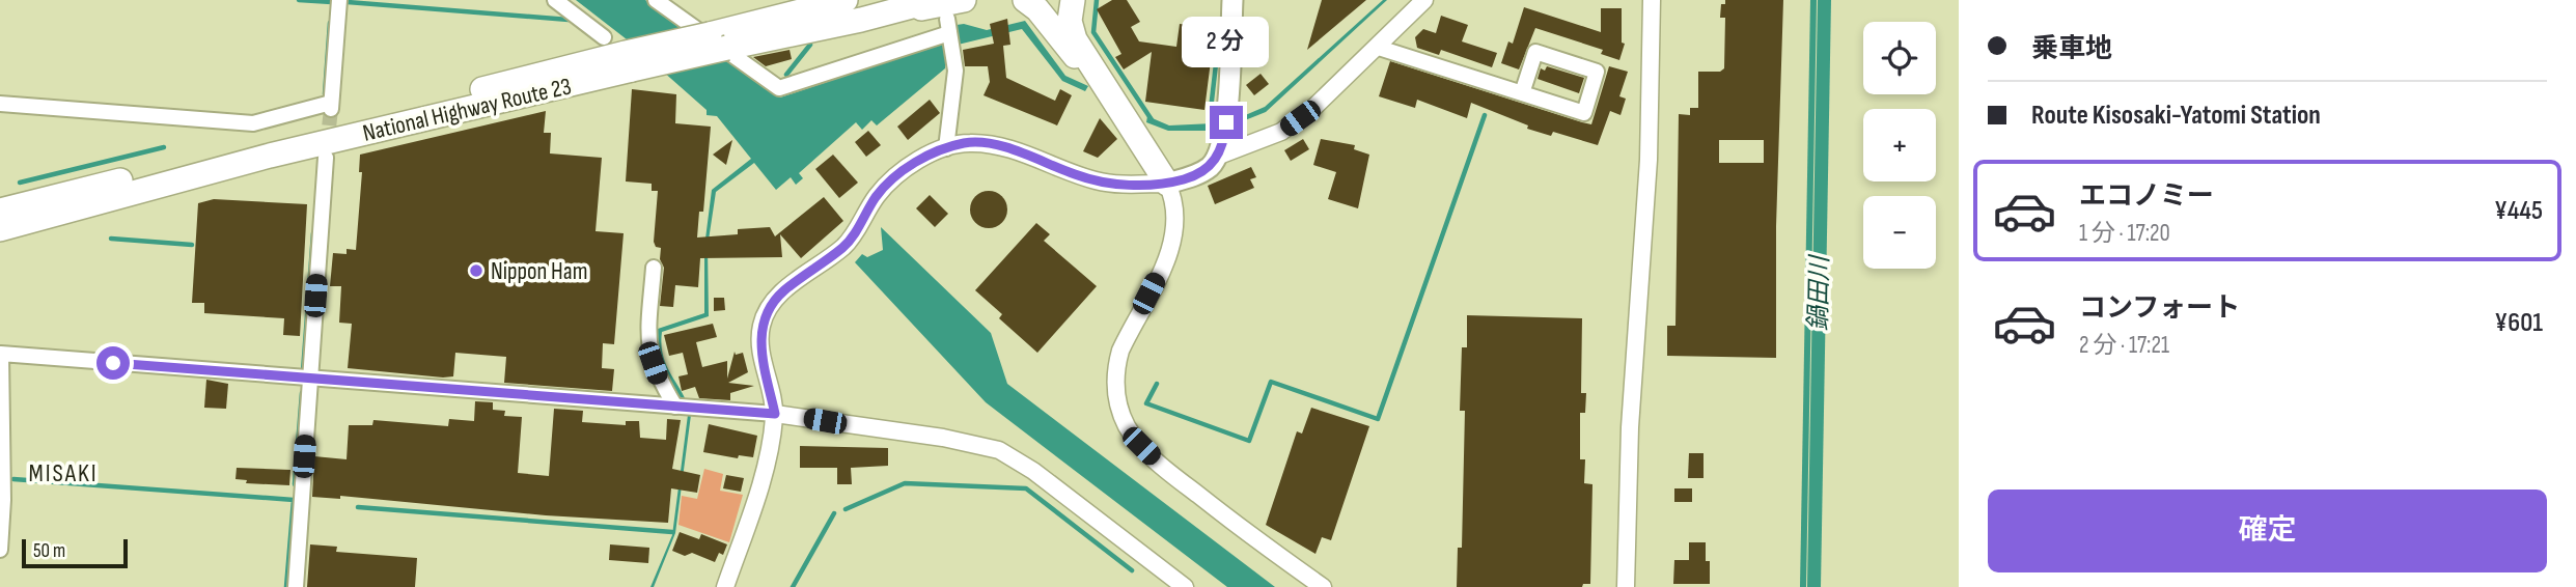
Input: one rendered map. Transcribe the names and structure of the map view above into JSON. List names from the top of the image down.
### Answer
{
  "streets": {
    "highway": ["National Highway Route 23"]
  },
  "districts": ["MISAKI"],
  "water": ["鍋田川"],
  "places": ["Nippon Ham"],
  "scale_bar": "50 m",
  "page": {
    "banner": ["乗車地", "Route Kisosaki-Yatomi Station"],
    "bubble": "2 分",
    "map_buttons": ["+", "−"],
    "list": [
      {
        "name": "エコノミー",
        "note": "1 分 · 17:20",
        "value": "¥445"
      },
      {
        "name": "コンフォート",
        "note": "2 分 · 17:21",
        "value": "¥601"
      }
    ],
    "buttons": "確定",
    "scale": "50 m"
  }
}
